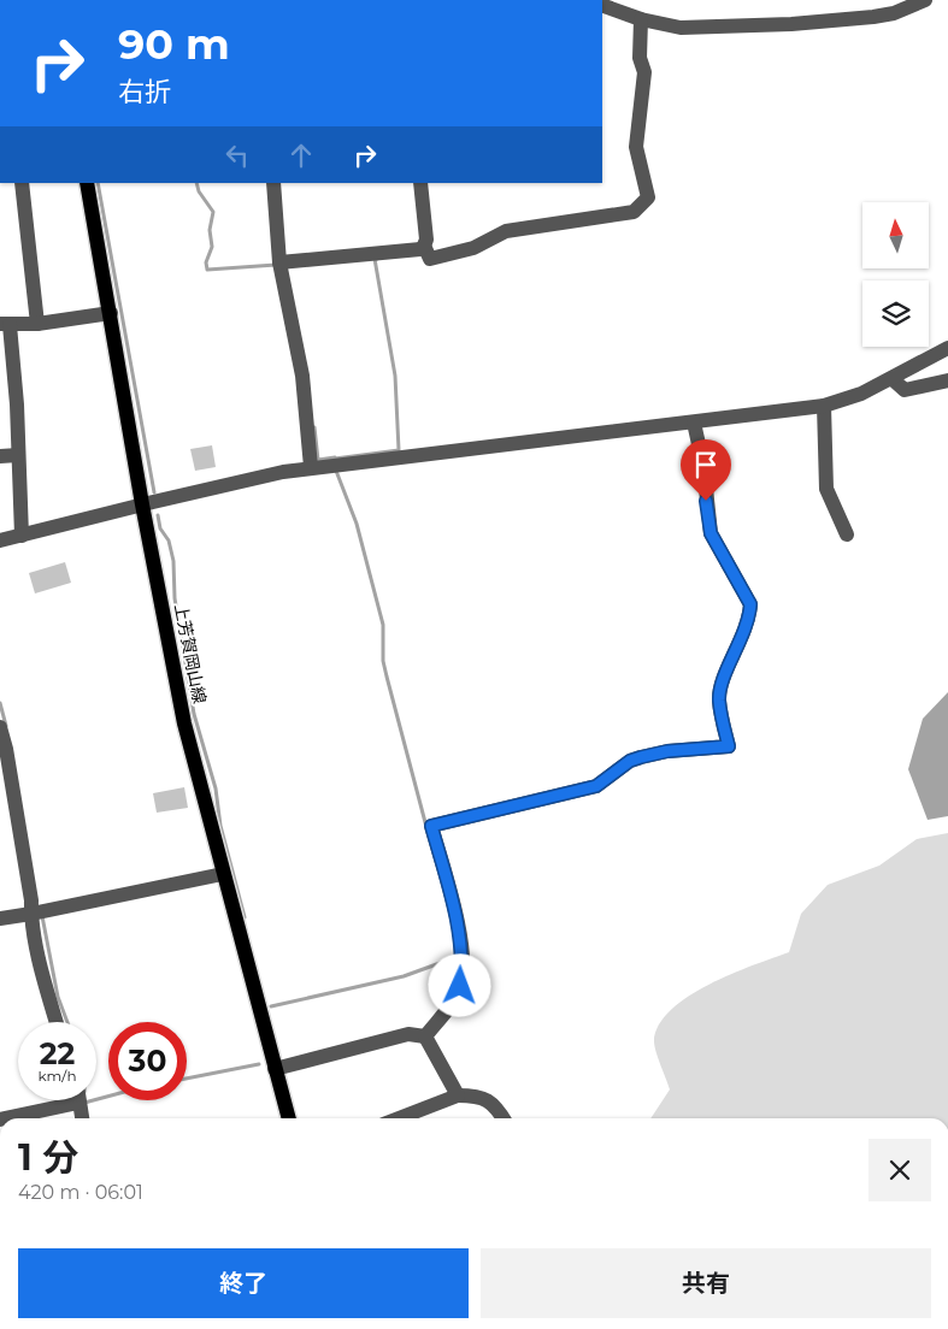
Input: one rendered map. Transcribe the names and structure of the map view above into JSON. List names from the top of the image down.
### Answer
{
  "streets": {
    "main road": ["上芳賀岡山線"]
  },
  "north": "top",
  "page": {
    "turn": ["90 m", "右折"],
    "speed": "22 km/h",
    "limit": "30",
    "heading": ["1 分", "420 m · 06:01"],
    "buttons": ["終了", "共有"]
  }
}
